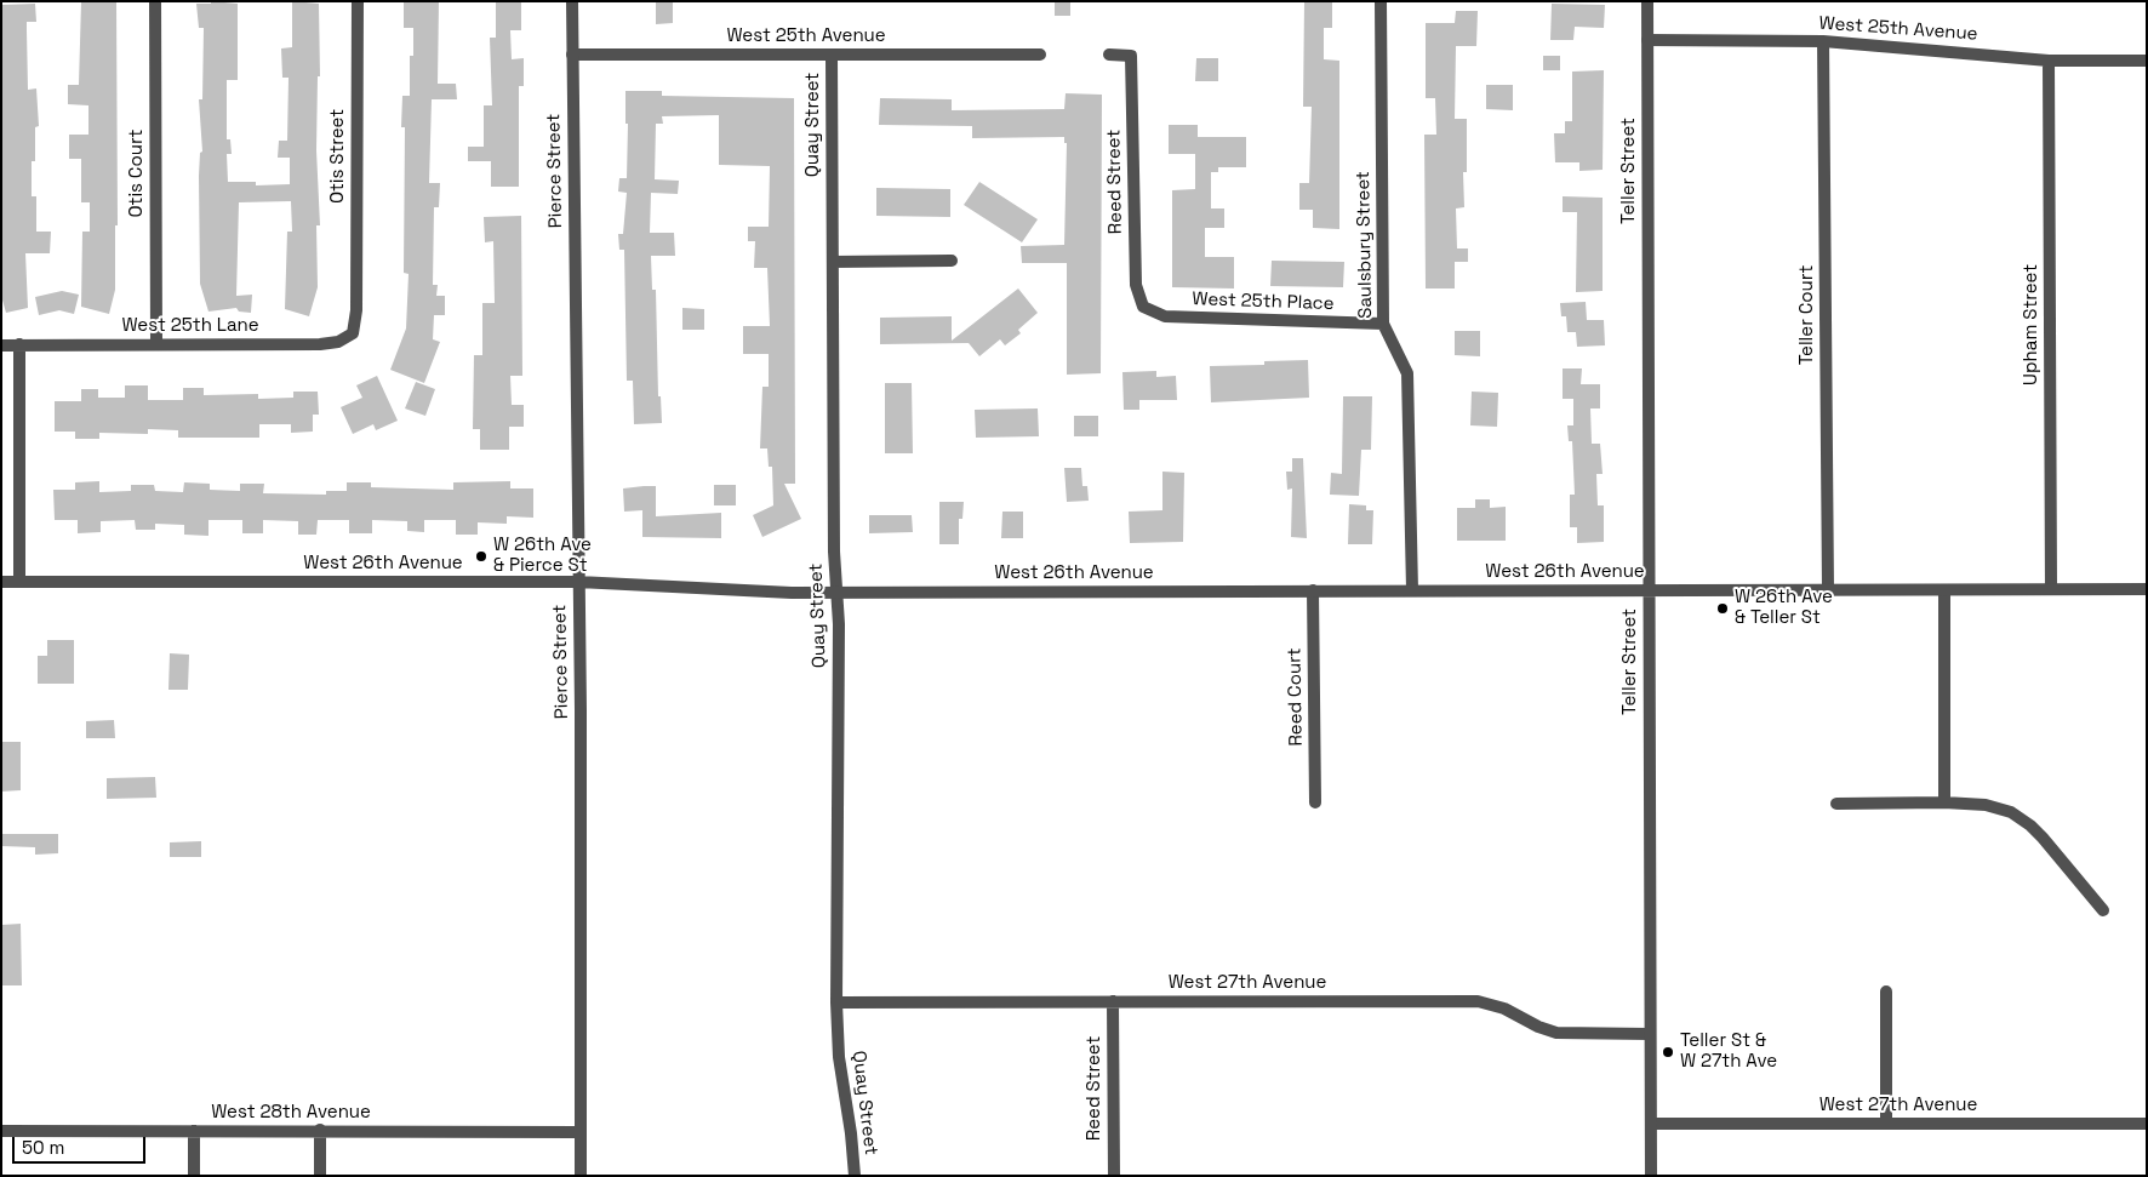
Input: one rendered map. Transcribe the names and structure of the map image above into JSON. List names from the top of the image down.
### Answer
{
  "streets": {
    "street": [
      "West 25th Avenue",
      "Quay Street",
      "Otis Street",
      "Pierce Street",
      "Teller Street",
      "Otis Court",
      "Reed Street",
      "Saulsbury Street",
      "West 25th Place",
      "Teller Court",
      "Upham Street",
      "West 25th Lane",
      "West 26th Avenue",
      "Reed Court",
      "West 27th Avenue",
      "West 28th Avenue"
    ]
  },
  "crossings": [
    ["West 25th Avenue", "Quay Street"],
    ["West 25th Avenue", "Pierce Street"],
    ["West 25th Avenue", "Teller Street"],
    ["West 25th Avenue", "Teller Court"],
    ["West 25th Avenue", "Upham Street"],
    ["Quay Street", "West 26th Avenue"],
    ["Quay Street", "West 27th Avenue"],
    ["Otis Street", "West 25th Lane"],
    ["Pierce Street", "West 26th Avenue"],
    ["Pierce Street", "West 28th Avenue"],
    ["Teller Street", "West 26th Avenue"],
    ["Teller Street", "West 27th Avenue"],
    ["Otis Court", "West 25th Lane"],
    ["Reed Street", "West 25th Place"],
    ["Reed Street", "West 27th Avenue"],
    ["Saulsbury Street", "West 25th Place"],
    ["Saulsbury Street", "West 26th Avenue"],
    ["Teller Court", "West 26th Avenue"],
    ["Upham Street", "West 26th Avenue"],
    ["West 26th Avenue", "Reed Court"]
  ],
  "places": ["W 26th Ave & Pierce St", "W 26th Ave & Teller St", "Teller St & W 27th Ave"],
  "scale_bar": "50 m"
}
